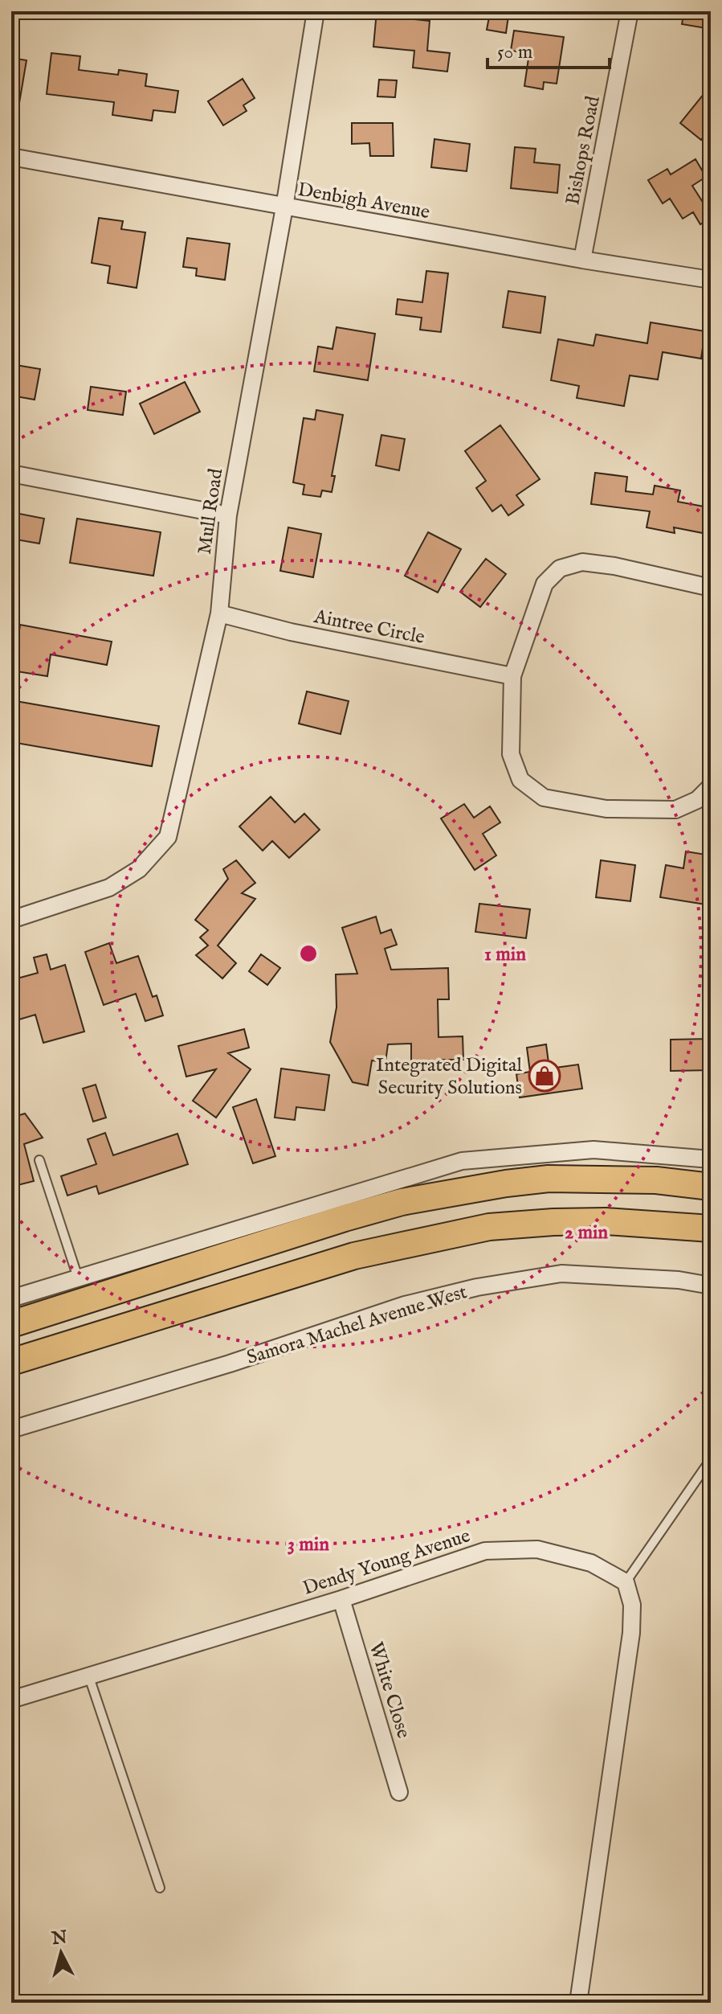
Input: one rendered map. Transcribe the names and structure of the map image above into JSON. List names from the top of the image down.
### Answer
{
  "streets": {
    "street": [
      "Bishops Road",
      "Denbigh Avenue",
      "Mull Road",
      "Aintree Circle",
      "Samora Machel Avenue West",
      "Dendy Young Avenue",
      "White Close"
    ]
  },
  "crossings": [
    ["Bishops Road", "Denbigh Avenue"],
    ["Denbigh Avenue", "Mull Road"],
    ["Mull Road", "Aintree Circle"],
    ["Dendy Young Avenue", "White Close"]
  ],
  "places": {
    "shop": ["Integrated Digital Security Solutions"]
  },
  "scale_bar": "50 m",
  "north": "top",
  "rings": ["1 min", "2 min", "3 min"]
}
